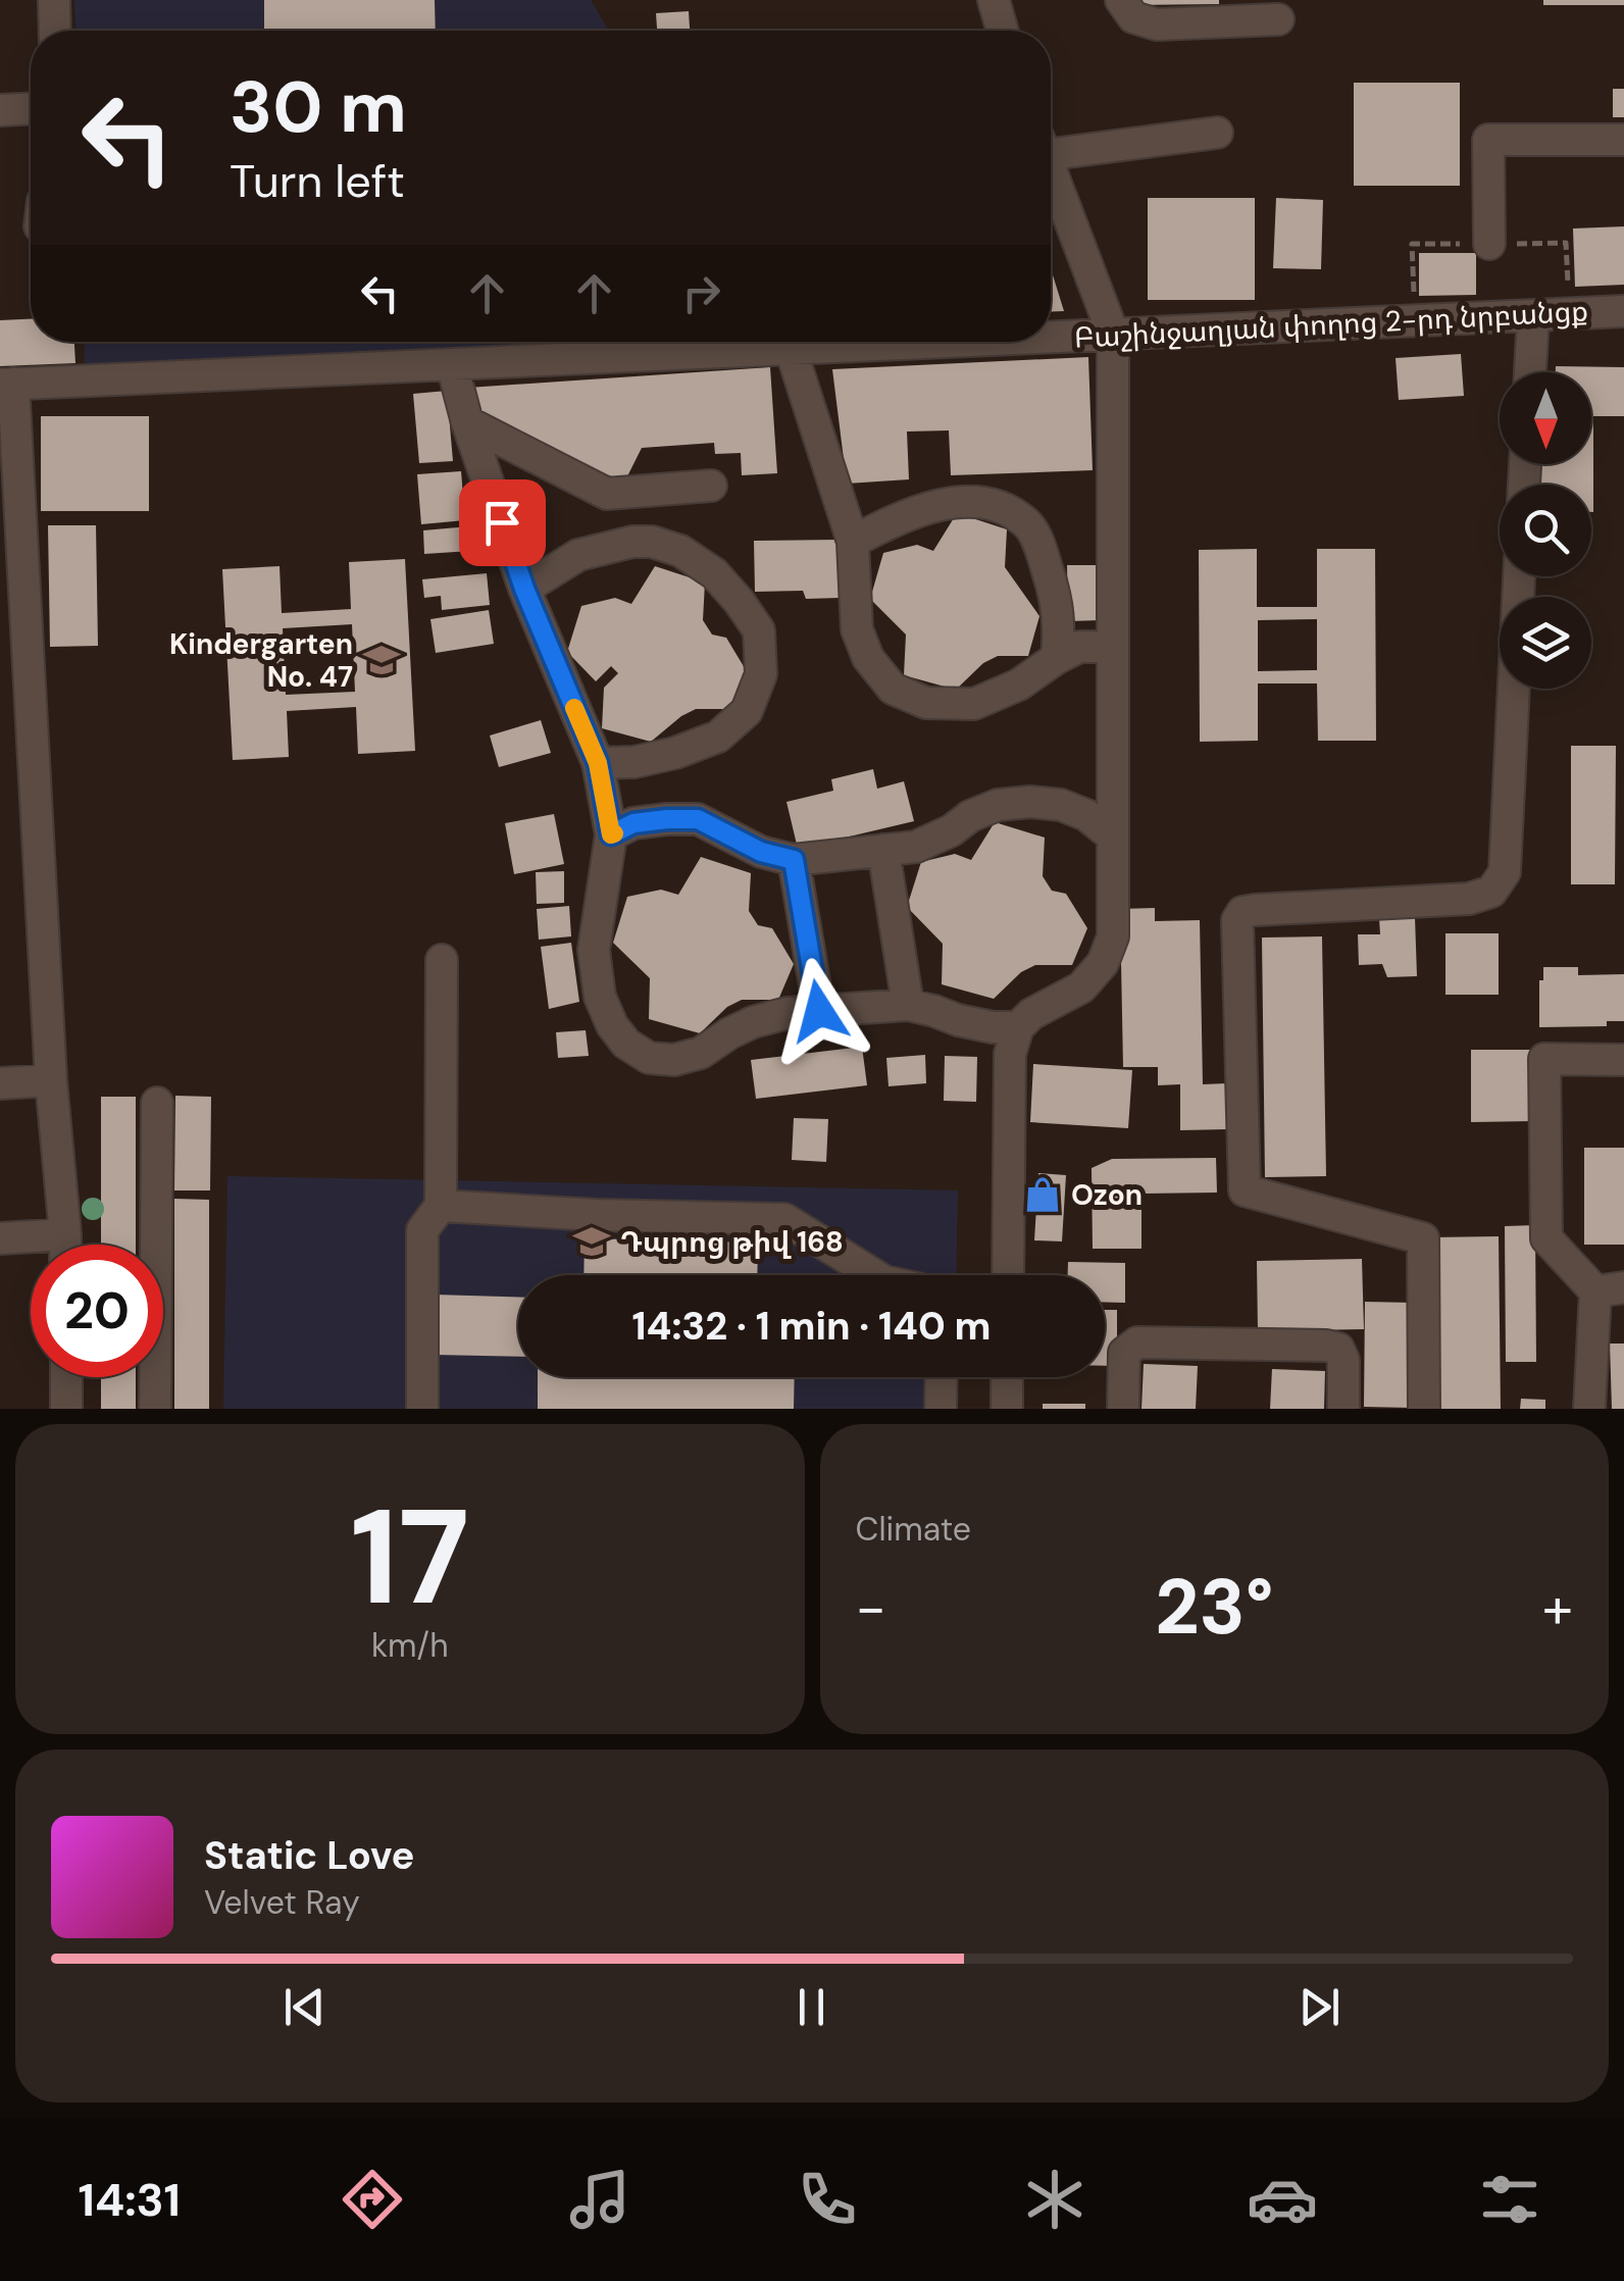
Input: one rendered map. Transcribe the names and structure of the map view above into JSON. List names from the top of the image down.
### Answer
{
  "streets": {
    "street": ["Բաշինջաղյան փողոց 2-րդ նրբանցք"]
  },
  "places": {
    "school or university": ["Kindergarten No. 47", "Դպրոց թիվ 168"],
    "shop": ["Ozon"]
  },
  "north": "bottom",
  "page": {
    "turn": ["30 m", "Turn left"],
    "limit": "20",
    "trip": "14:32 · 1 min · 140 m",
    "tile": [
      ["17", "km/h"],
      "Climate"
    ],
    "heat": ["−", "23°", "+"],
    "song": ["Static Love", "Velvet Ray"],
    "tabs": "14:31"
  }
}
